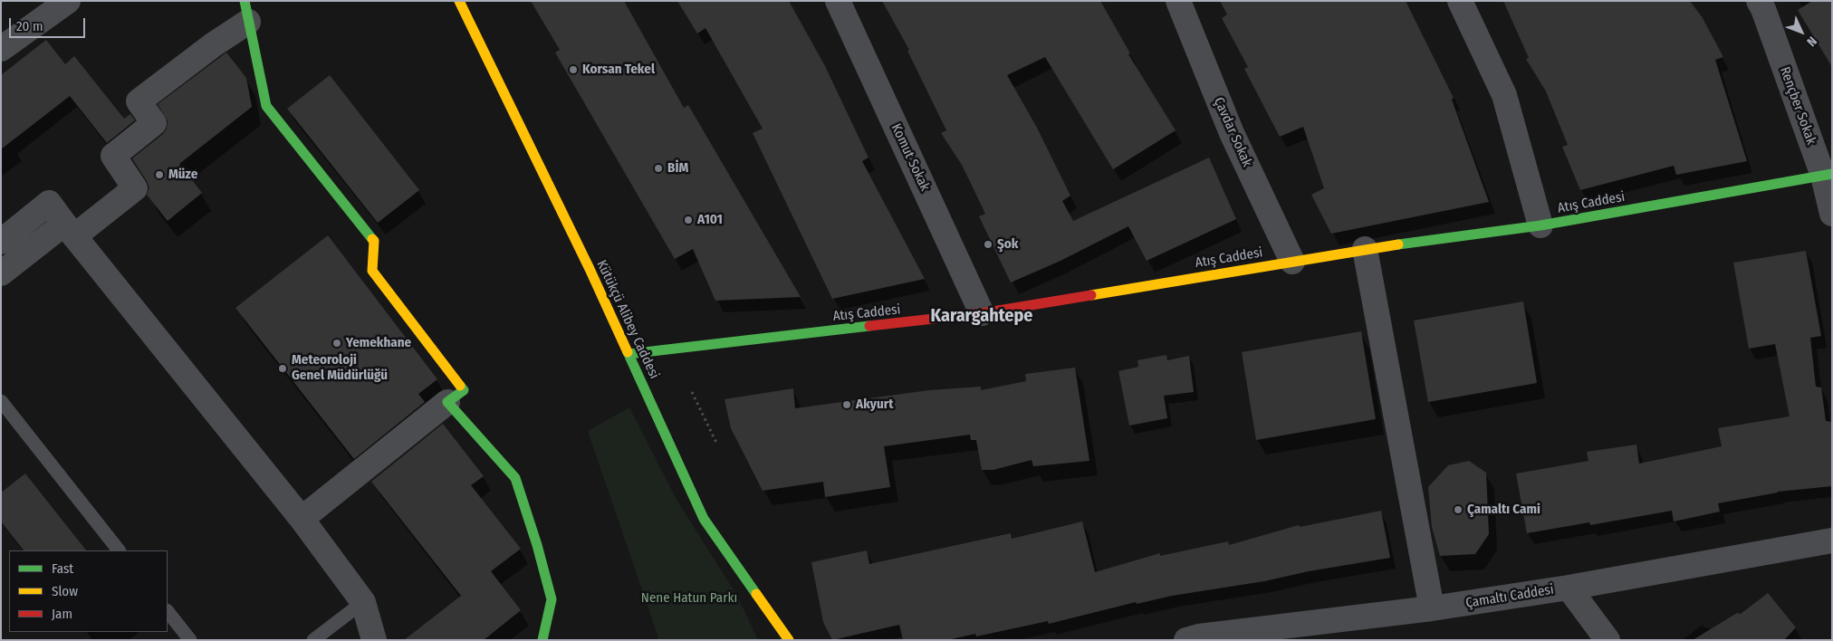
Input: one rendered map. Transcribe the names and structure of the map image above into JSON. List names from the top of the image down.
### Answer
{
  "streets": {
    "street": [
      "Rençber Sokak",
      "Çavdar Sokak",
      "Komut Sokak",
      "Atış Caddesi",
      "Kütükçü Alibey Caddesi",
      "Çamaltı Caddesi"
    ]
  },
  "crossings": [
    ["Rençber Sokak", "Atış Caddesi"],
    ["Çavdar Sokak", "Atış Caddesi"],
    ["Komut Sokak", "Atış Caddesi"],
    ["Atış Caddesi", "Kütükçü Alibey Caddesi"]
  ],
  "districts": ["Karargahtepe"],
  "parks": ["Nene Hatun Parkı"],
  "places": [
    "Korsan Tekel",
    "BİM",
    "Müze",
    "A101",
    "Şok",
    "Yemekhane",
    "Meteoroloji Genel Müdürlüğü",
    "Akyurt",
    "Çamaltı Cami"
  ],
  "legend": ["Fast", "Slow", "Jam"],
  "scale_bar": "20 m",
  "north": "bottom right"
}
